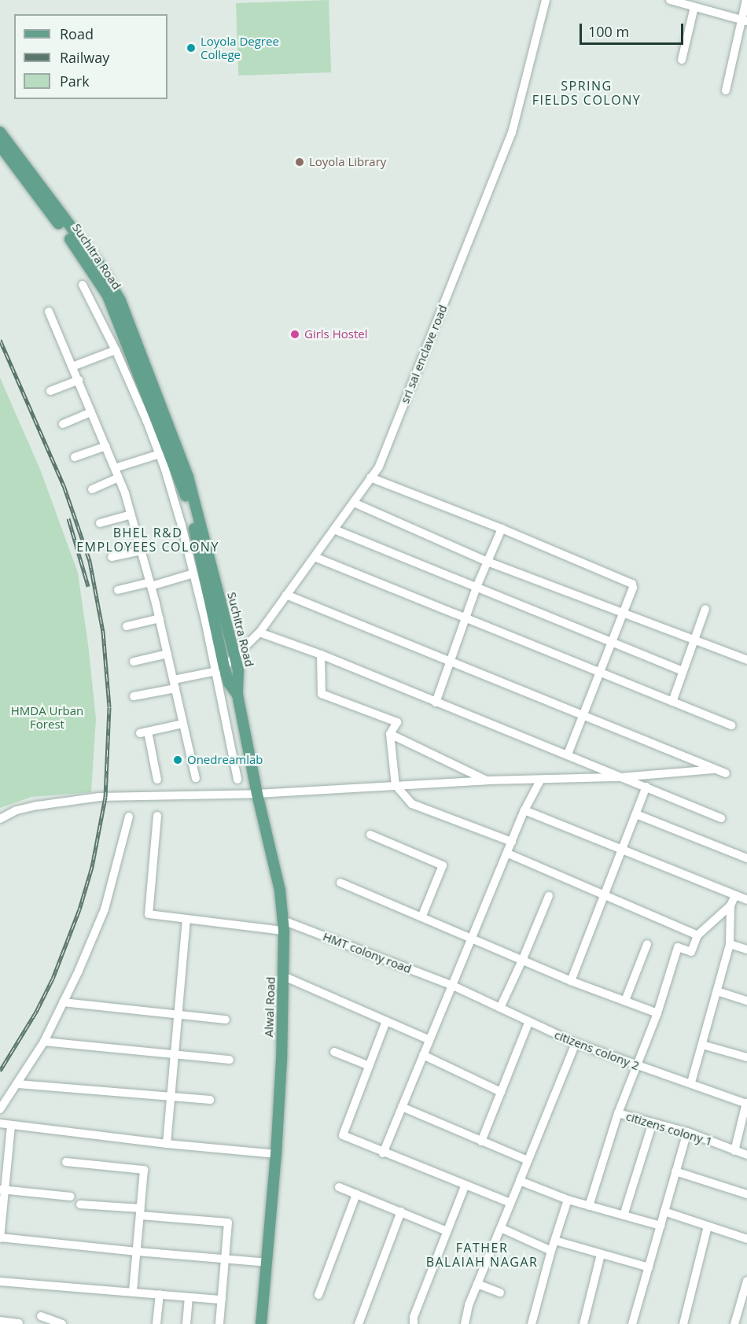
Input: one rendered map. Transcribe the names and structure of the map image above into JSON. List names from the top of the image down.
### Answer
{
  "streets": {
    "main road": ["Suchitra Road", "Alwal Road"],
    "street": [
      "sri sai enclave road",
      "HMT colony road",
      "citizens colony 2",
      "citizens colony 1"
    ]
  },
  "crossings": [
    ["Suchitra Road", "sri sai enclave road"],
    ["Suchitra Road", "Alwal Road"],
    ["HMT colony road", "Alwal Road"],
    ["HMT colony road", "citizens colony 2"],
    ["citizens colony 2", "citizens colony 1"]
  ],
  "districts": ["SPRING FIELDS COLONY", "BHEL R&D EMPLOYEES COLONY", "FATHER BALAIAH NAGAR"],
  "parks": ["HMDA Urban Forest"],
  "places": [
    "Loyola Degree College",
    "Loyola Library",
    "Girls Hostel",
    "Onedreamlab"
  ],
  "legend": ["Road", "Railway", "Park"],
  "scale_bar": "100 m"
}
